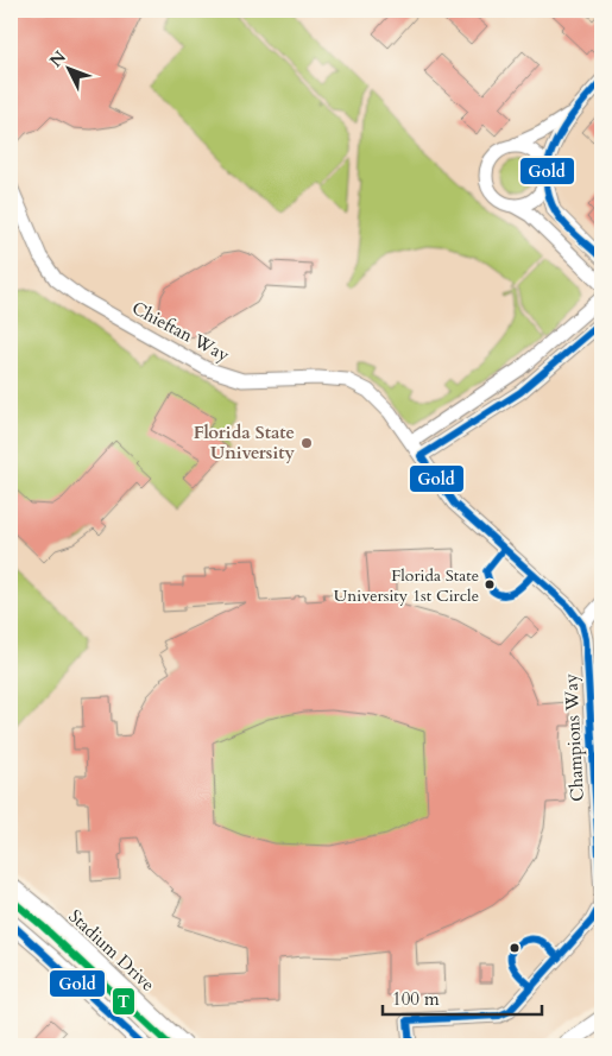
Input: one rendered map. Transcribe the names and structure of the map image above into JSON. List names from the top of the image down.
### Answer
{
  "streets": {
    "main road": ["Stadium Drive"],
    "street": ["Chieftan Way", "Champions Way"]
  },
  "places": ["Florida State University", "Florida State University 1st Circle"],
  "lines": ["transit line Gold", "transit line T"],
  "scale_bar": "100 m",
  "north": "top left"
}
